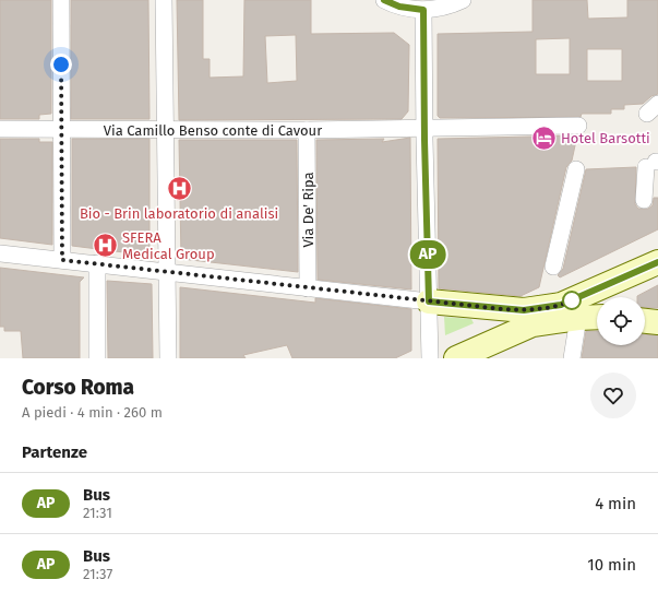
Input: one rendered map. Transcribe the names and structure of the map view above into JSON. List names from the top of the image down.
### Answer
{
  "streets": {
    "street": ["Via Camillo Benso conte di Cavour", "Via De' Ripa"]
  },
  "crossings": [
    ["Via Camillo Benso conte di Cavour", "Via De' Ripa"]
  ],
  "places": {
    "hotel": ["Hotel Barsotti"],
    "hospital": ["Bio - Brin laboratorio di analisi", "SFERA Medical Group"]
  },
  "lines": ["bus line AP"],
  "page": {
    "on_map": "AP",
    "heading": [
      ["Corso Roma", "A piedi · 4 min · 260 m"],
      "Partenze"
    ],
    "list": [
      {
        "mark": "AP",
        "name": "Bus",
        "note": "21:31",
        "value": "4 min"
      },
      {
        "mark": "AP",
        "name": "Bus",
        "note": "21:37",
        "value": "10 min"
      }
    ]
  }
}
